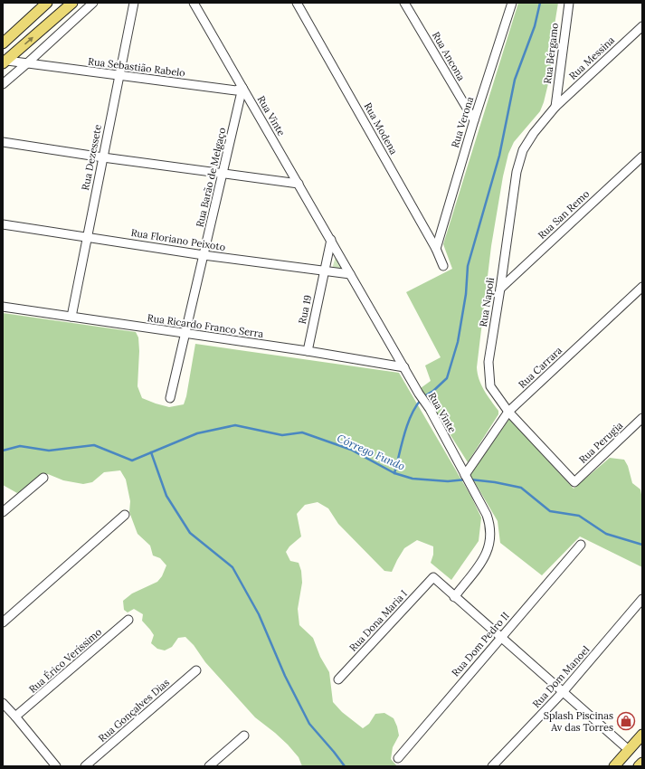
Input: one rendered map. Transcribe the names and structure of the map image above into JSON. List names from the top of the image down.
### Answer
{
  "streets": {
    "street": [
      "Rua Bérgamo",
      "Rua Ancona",
      "Rua Messina",
      "Rua Sebastião Rabelo",
      "Rua Vinte",
      "Rua Verona",
      "Rua Modena",
      "Rua Dezessete",
      "Rua Barão de Melgaço",
      "Rua San Remo",
      "Rua Floriano Peixoto",
      "Rua Napoli",
      "Rua 19",
      "Rua Ricardo Franco Serra",
      "Rua Carrara",
      "Rua Perugia",
      "Rua Dona Maria I",
      "Rua Dom Pedro II",
      "Rua Érico Veríssimo",
      "Rua Dom Manoel",
      "Rua Gonçalves Dias"
    ]
  },
  "crossings": [
    ["Rua Bérgamo", "Rua Messina"],
    ["Rua Bérgamo", "Rua Napoli"],
    ["Rua Ancona", "Rua Verona"],
    ["Rua Messina", "Rua Napoli"],
    ["Rua Sebastião Rabelo", "Rua Vinte"],
    ["Rua Sebastião Rabelo", "Rua Dezessete"],
    ["Rua Sebastião Rabelo", "Rua Barão de Melgaço"],
    ["Rua Vinte", "Rua Barão de Melgaço"],
    ["Rua Vinte", "Rua Floriano Peixoto"],
    ["Rua Vinte", "Rua Ricardo Franco Serra"],
    ["Rua Vinte", "Rua Carrara"],
    ["Rua Vinte", "Rua Dona Maria I"],
    ["Rua Verona", "Rua Modena"],
    ["Rua Dezessete", "Rua Floriano Peixoto"],
    ["Rua Dezessete", "Rua Ricardo Franco Serra"],
    ["Rua Barão de Melgaço", "Rua Floriano Peixoto"],
    ["Rua Barão de Melgaço", "Rua Ricardo Franco Serra"],
    ["Rua San Remo", "Rua Napoli"],
    ["Rua Floriano Peixoto", "Rua 19"],
    ["Rua Napoli", "Rua Carrara"],
    ["Rua Napoli", "Rua Perugia"],
    ["Rua 19", "Rua Ricardo Franco Serra"]
  ],
  "water": ["Córrego Fundo"],
  "places": {
    "shop": ["Splash Piscinas Av das Torres"]
  }
}
